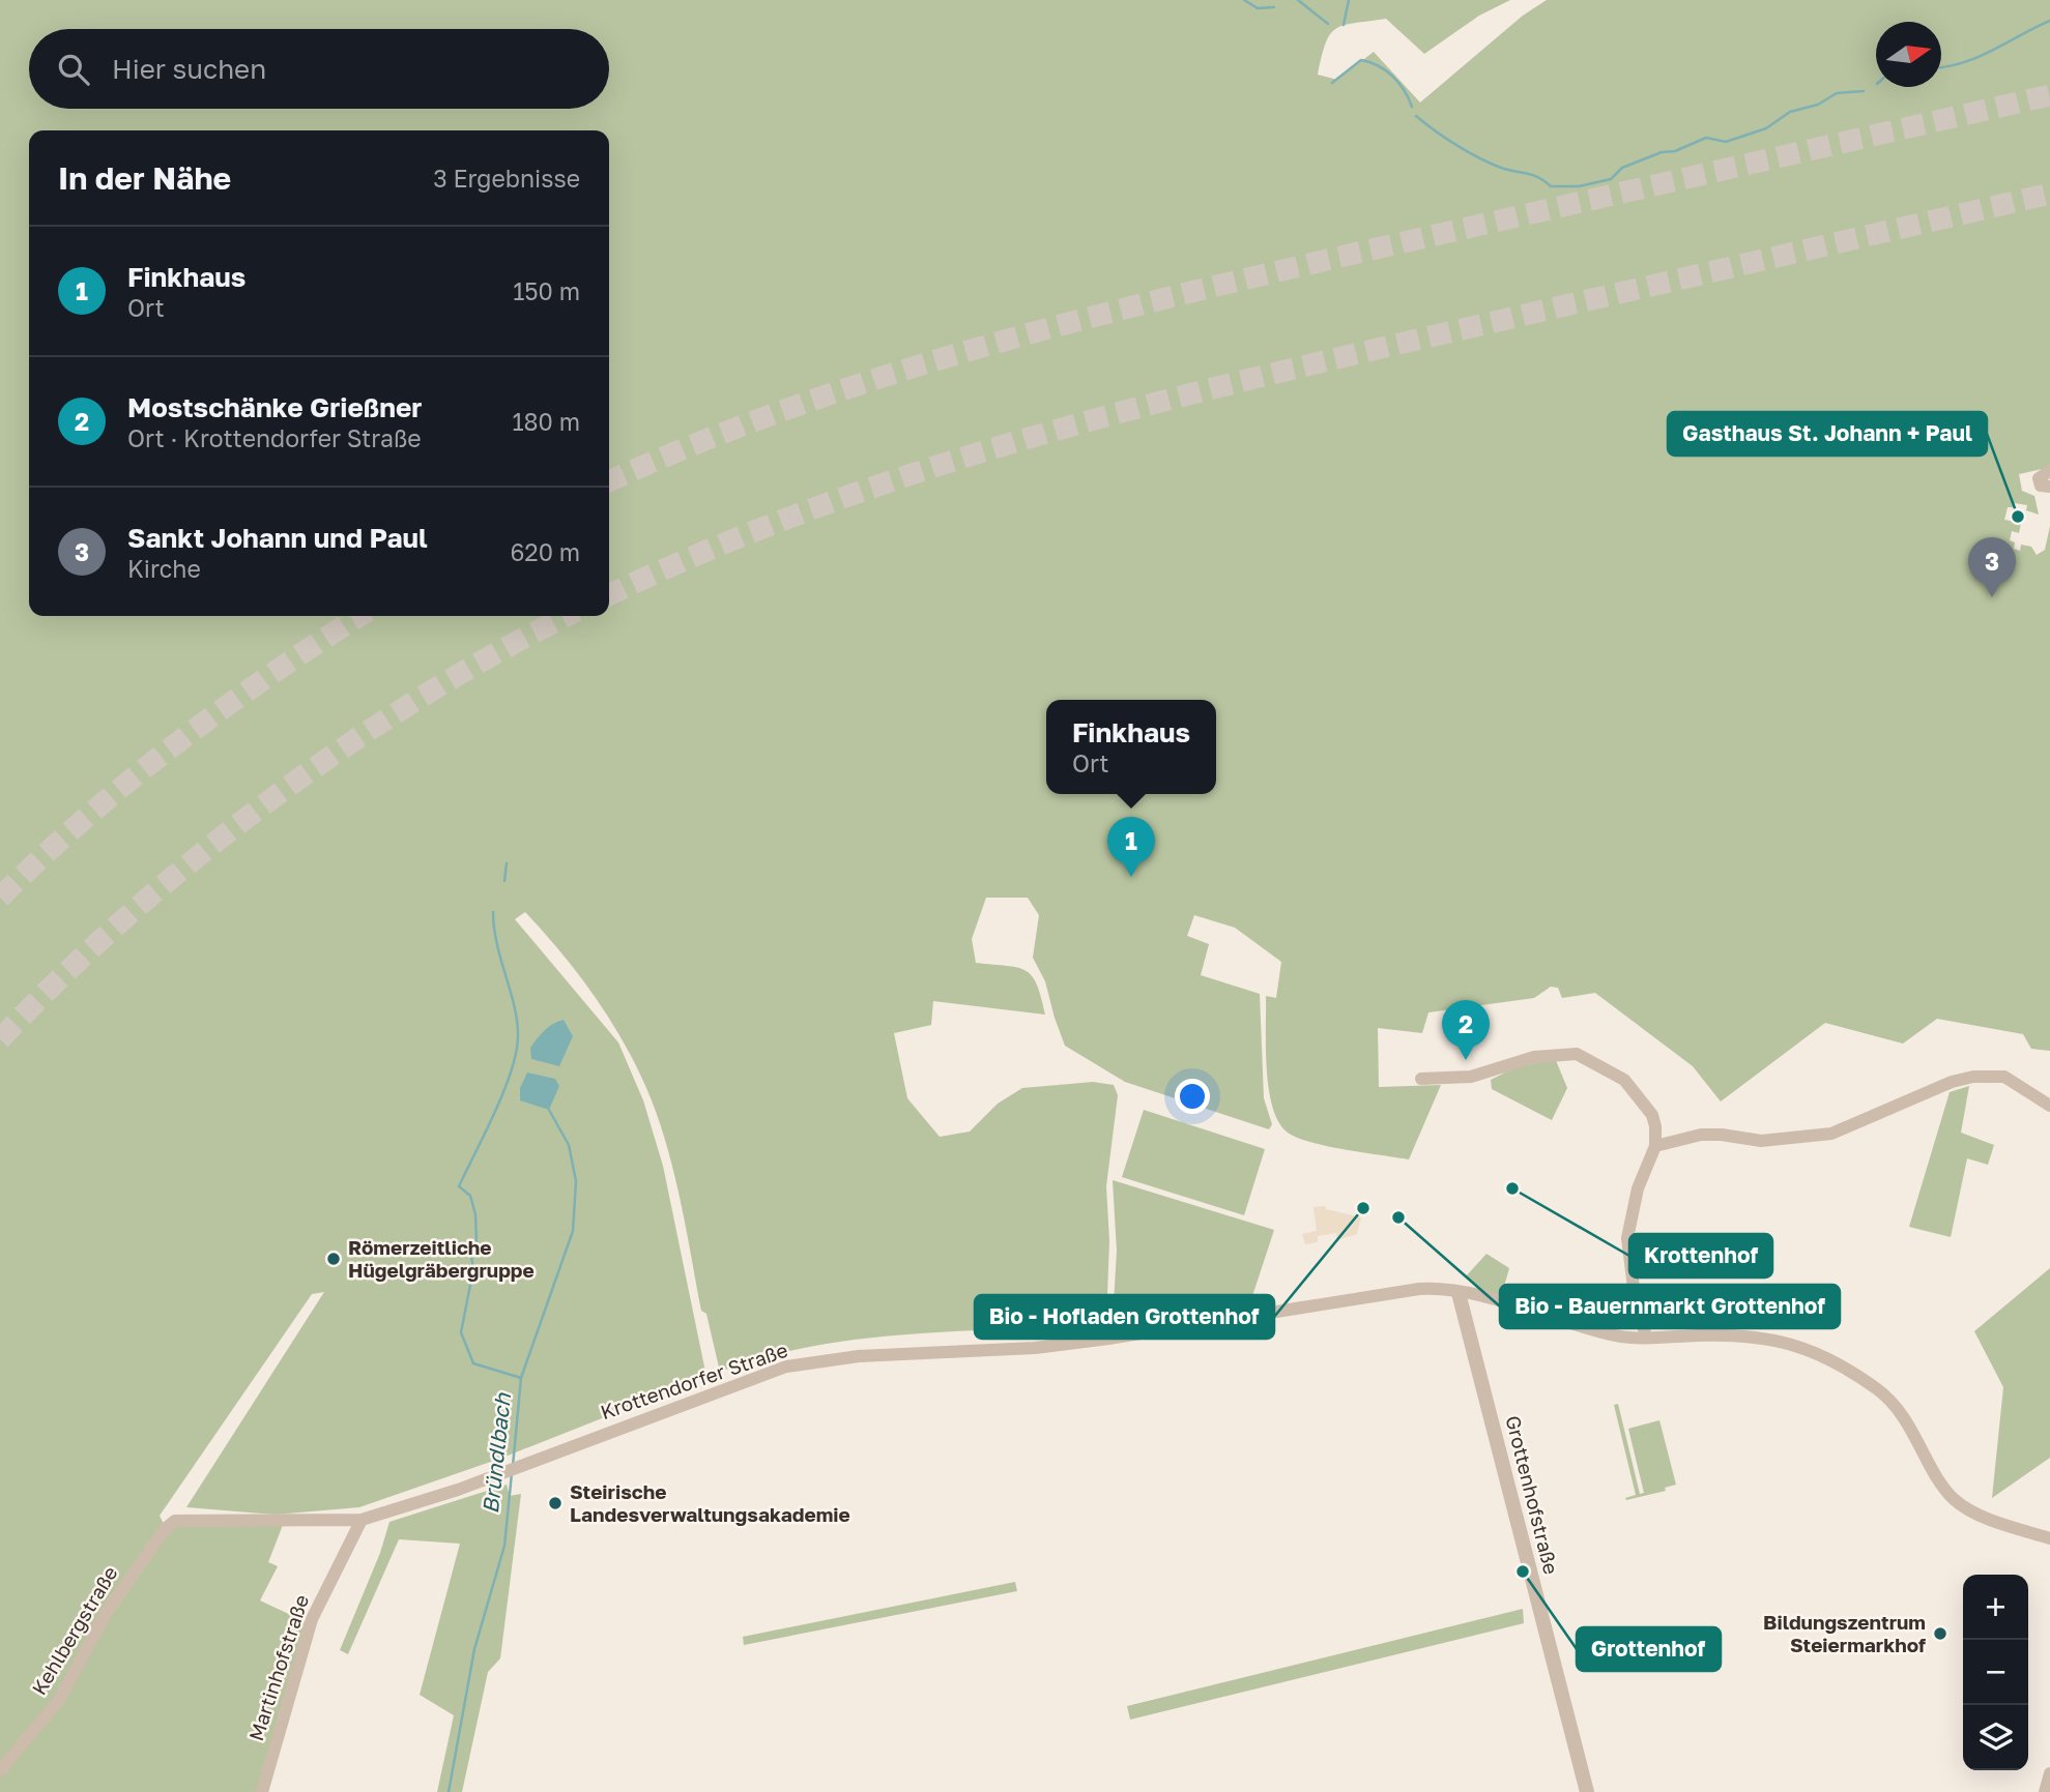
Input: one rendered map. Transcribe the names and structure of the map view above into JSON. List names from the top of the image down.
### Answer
{
  "streets": {
    "street": [
      "Krottendorfer Straße",
      "Grottenhofstraße",
      "Kehlbergstraße",
      "Martinhofstraße"
    ]
  },
  "crossings": [
    ["Krottendorfer Straße", "Grottenhofstraße"],
    ["Krottendorfer Straße", "Kehlbergstraße"],
    ["Krottendorfer Straße", "Martinhofstraße"],
    ["Kehlbergstraße", "Martinhofstraße"]
  ],
  "water": ["Bründlbach"],
  "places": [
    "Gasthaus St. Johann + Paul",
    "Krottenhof",
    "Bio - Hofladen Grottenhof",
    "Bio - Bauernmarkt Grottenhof",
    "Römerzeitliche Hügelgräbergruppe",
    "Steirische Landesverwaltungsakademie",
    "Grottenhof",
    "Bildungszentrum Steiermarkhof"
  ],
  "north": "right",
  "page": {
    "search": "Hier suchen",
    "heading": ["In der Nähe", "3 Ergebnisse"],
    "list": [
      {
        "mark": "1",
        "name": "Finkhaus",
        "note": "Ort",
        "value": "150 m"
      },
      {
        "mark": "2",
        "name": "Mostschänke Grießner",
        "note": "Ort · Krottendorfer Straße",
        "value": "180 m"
      },
      {
        "mark": "3",
        "name": "Sankt Johann und Paul",
        "note": "Kirche",
        "value": "620 m"
      }
    ],
    "pins": ["3", "1", "2"],
    "popup": ["Finkhaus", "Ort"],
    "map_buttons": ["+", "−"]
  }
}
